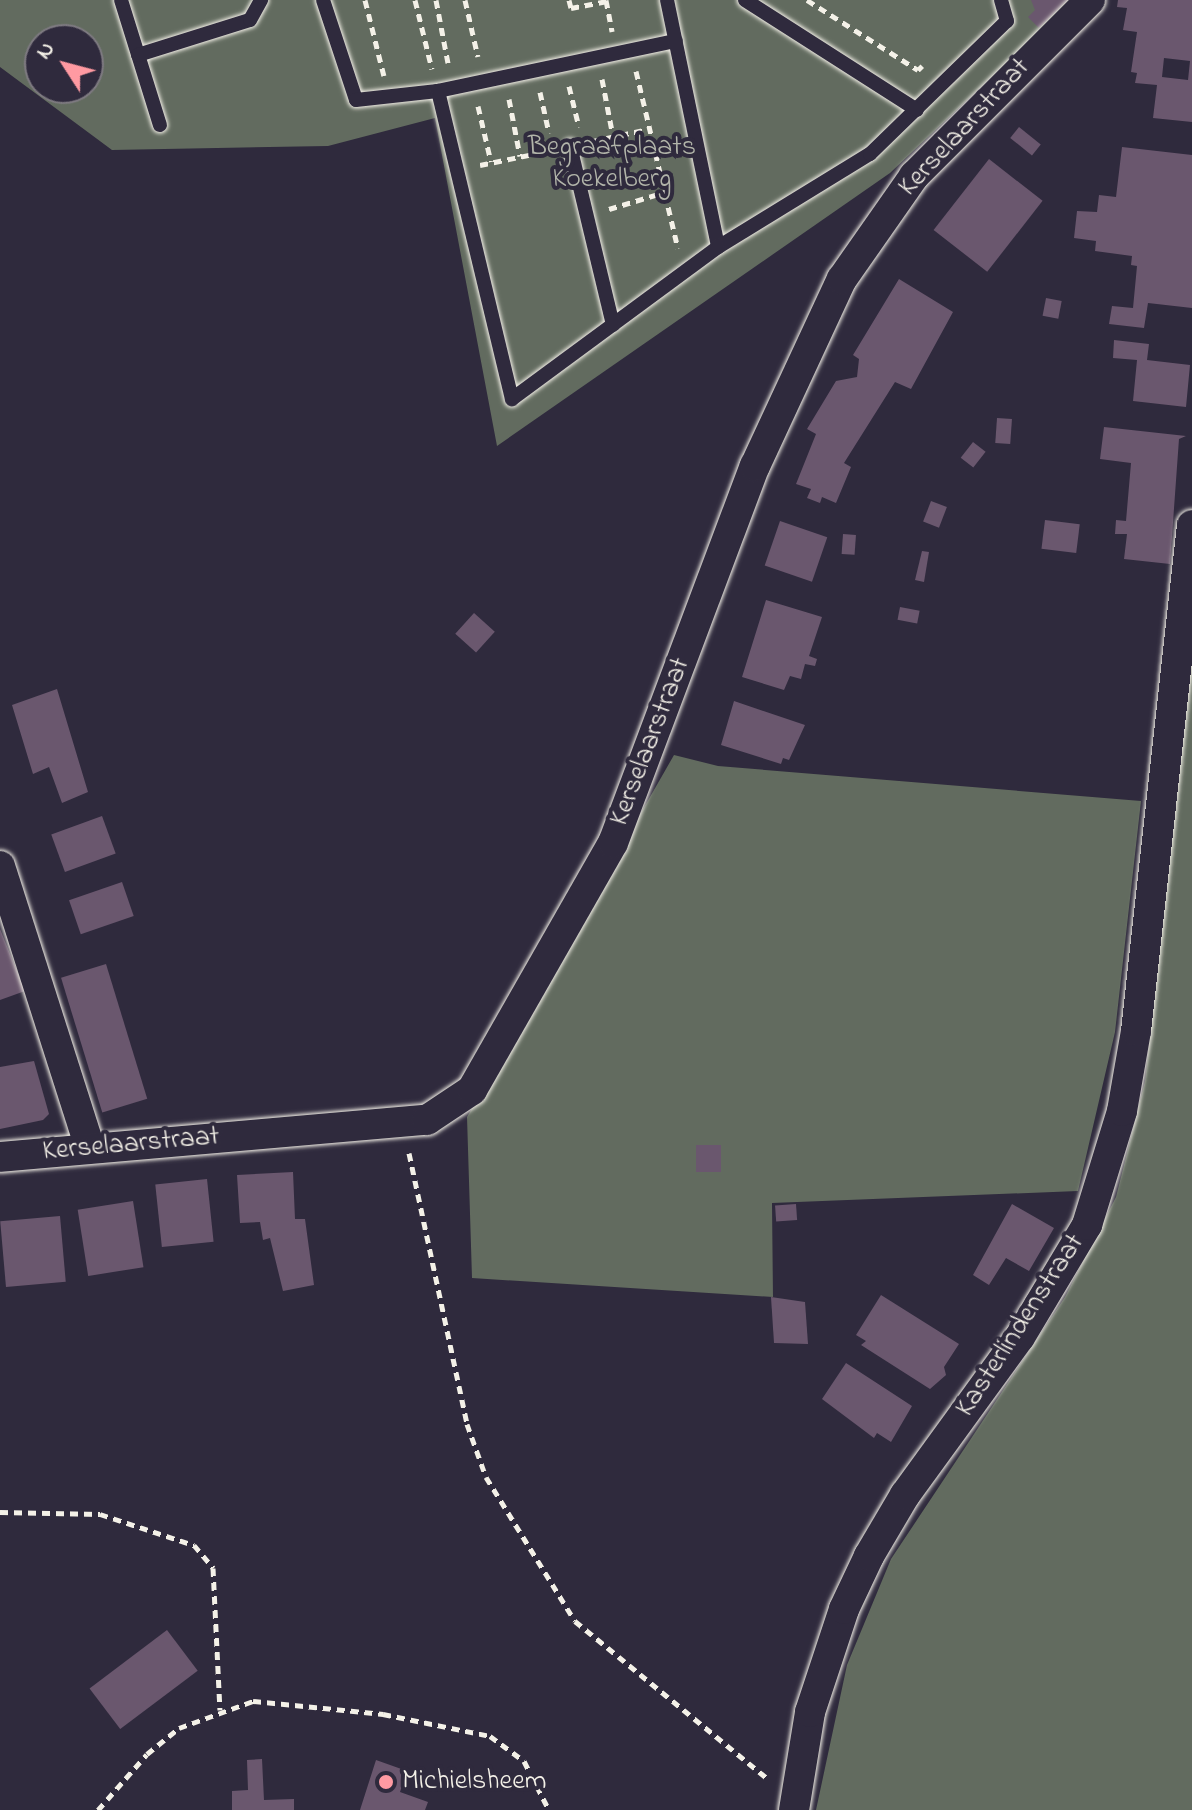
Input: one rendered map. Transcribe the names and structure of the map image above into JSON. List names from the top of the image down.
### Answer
{
  "streets": {
    "street": ["Kerselaarstraat", "Kasterlindenstraat"]
  },
  "parks": ["Begraafplaats Koekelberg"],
  "places": ["Michielsheem"],
  "north": "top left"
}
